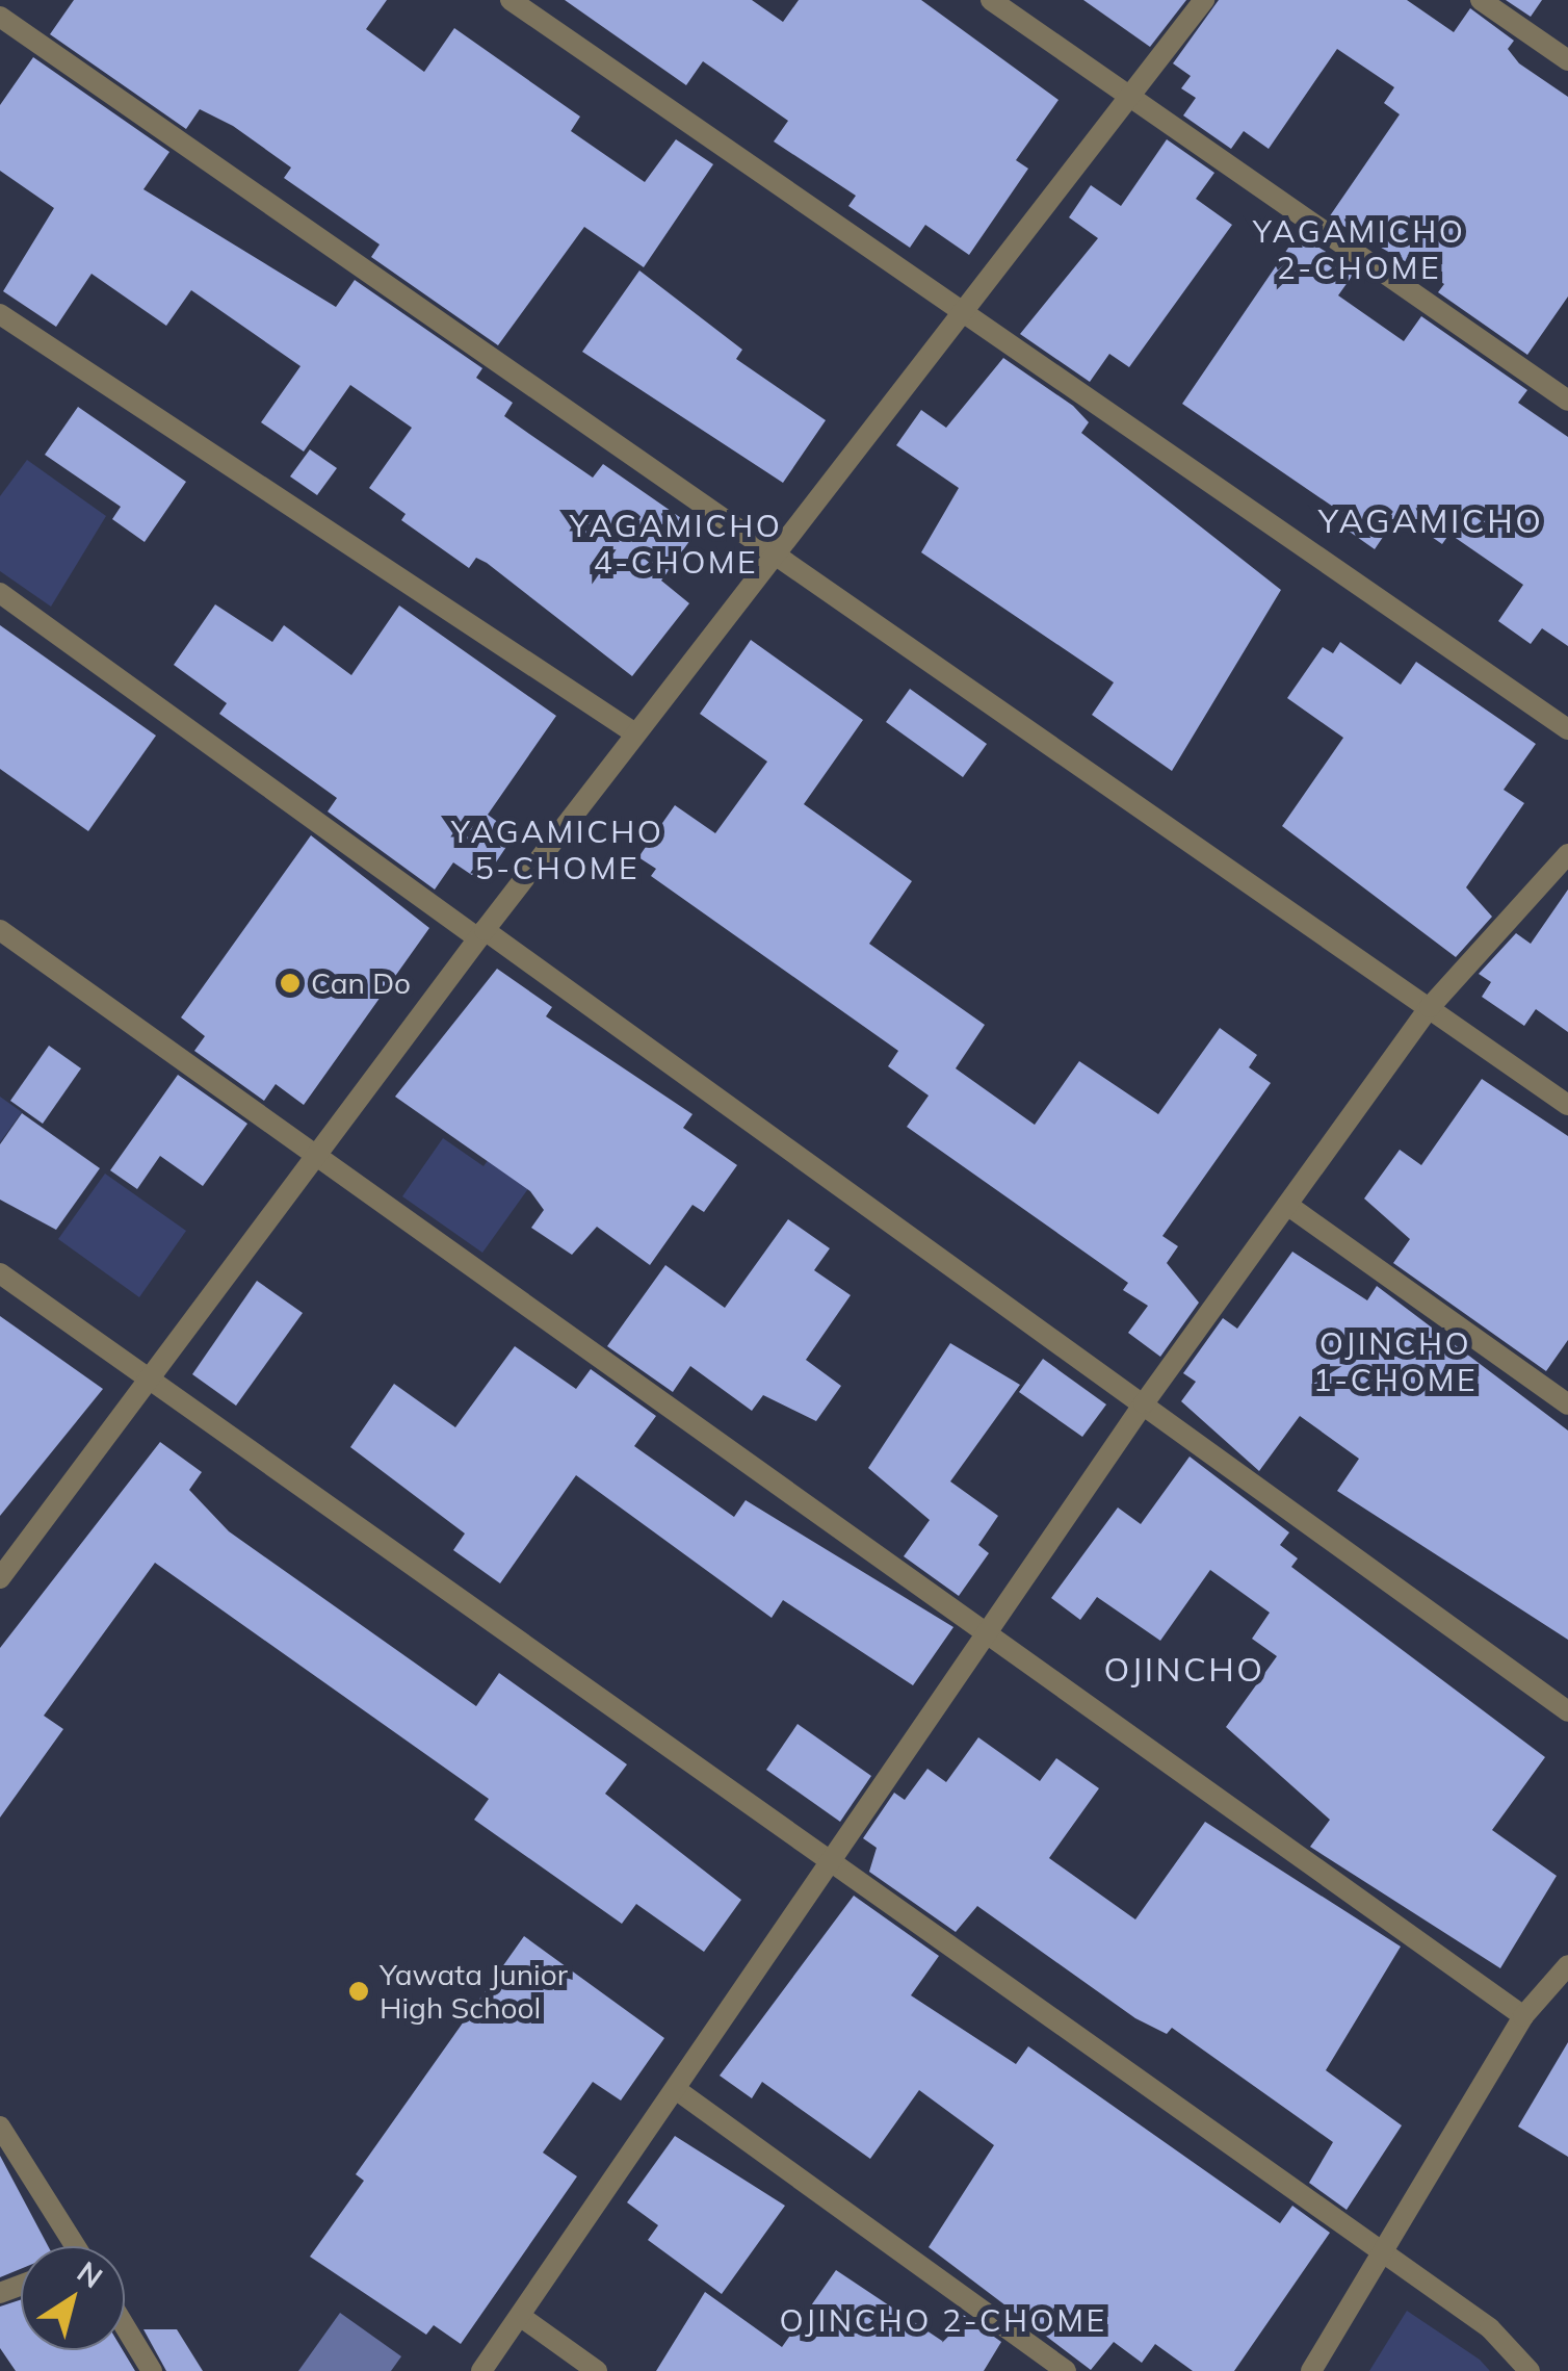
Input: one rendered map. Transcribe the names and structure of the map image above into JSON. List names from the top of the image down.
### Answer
{
  "districts": [
    "YAGAMICHO 2-CHOME",
    "YAGAMICHO",
    "YAGAMICHO 4-CHOME",
    "YAGAMICHO 5-CHOME",
    "OJINCHO 1-CHOME",
    "OJINCHO",
    "OJINCHO 2-CHOME"
  ],
  "places": ["Can Do", "Yawata Junior High School"],
  "north": "top right"
}
